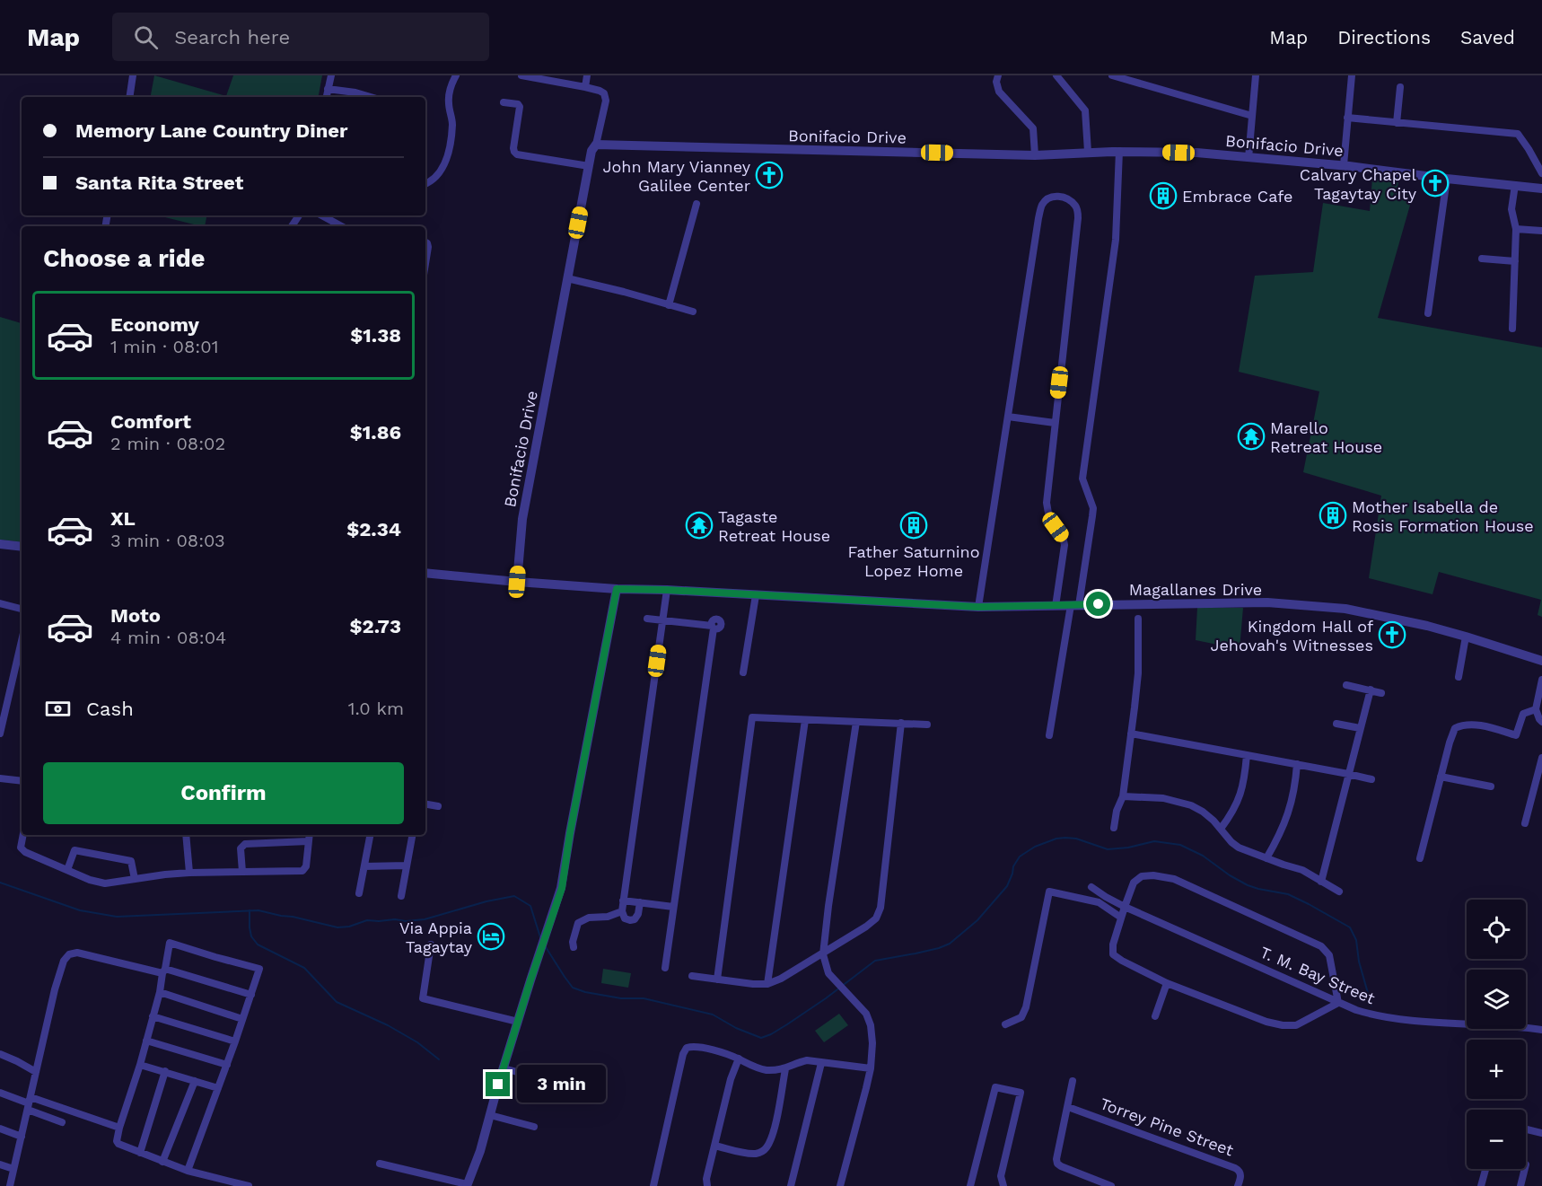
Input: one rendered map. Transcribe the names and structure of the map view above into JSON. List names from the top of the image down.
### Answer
{
  "streets": {
    "street": [
      "Bonifacio Drive",
      "Magallanes Drive",
      "T. M. Bay Street",
      "Torrey Pine Street"
    ]
  },
  "crossings": [
    ["Bonifacio Drive", "Magallanes Drive"]
  ],
  "places": {
    "church": ["John Mary Vianney Galilee Center", "Calvary Chapel Tagaytay City", "Kingdom Hall of Jehovah's Witnesses"],
    "building": ["Embrace Cafe", "Mother Isabella de Rosis Formation House", "Father Saturnino Lopez Home"],
    "temple": ["Marello Retreat House", "Tagaste Retreat House"],
    "hotel": ["Via Appia Tagaytay"]
  },
  "page": {
    "header": "Map",
    "search": "Search here",
    "nav": ["Map", "Directions", "Saved"],
    "banner": ["Memory Lane Country Diner", "Santa Rita Street"],
    "heading": "Choose a ride",
    "list": [
      {
        "name": "Economy",
        "note": "1 min · 08:01",
        "value": "$1.38"
      },
      {
        "name": "Comfort",
        "note": "2 min · 08:02",
        "value": "$1.86"
      },
      {
        "name": "XL",
        "note": "3 min · 08:03",
        "value": "$2.34"
      },
      {
        "name": "Moto",
        "note": "4 min · 08:04",
        "value": "$2.73"
      }
    ],
    "pay": ["Cash", "1.0 km"],
    "buttons": "Confirm",
    "map_buttons": ["+", "−"],
    "bubble": "3 min"
  }
}
